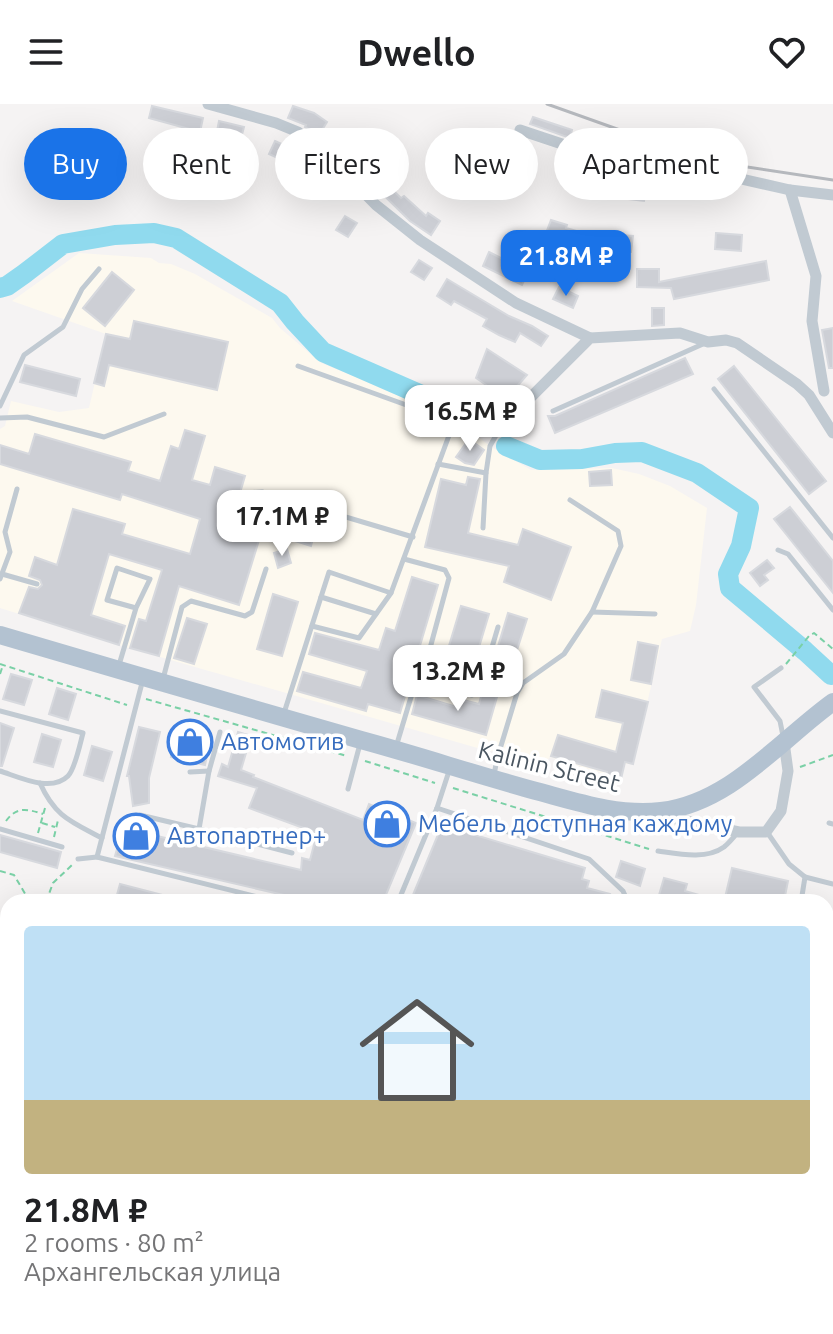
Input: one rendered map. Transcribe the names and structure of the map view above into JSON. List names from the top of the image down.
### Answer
{
  "streets": {
    "main road": ["Kalinin Street"]
  },
  "places": {
    "shop": ["Автомотив", "Мебель доступная каждому", "Автопартнер+"]
  },
  "page": {
    "header": "Dwello",
    "chip": [
      "Buy",
      "Rent",
      "Filters",
      "New",
      "Apartment"
    ],
    "price": [
      "21.8M ₽",
      "16.5M ₽",
      "17.1M ₽",
      "13.2M ₽"
    ],
    "list": [
      {
        "name": "21.8M ₽",
        "note": "2 rooms · 80 m² · Архангельская улица"
      }
    ]
  }
}
